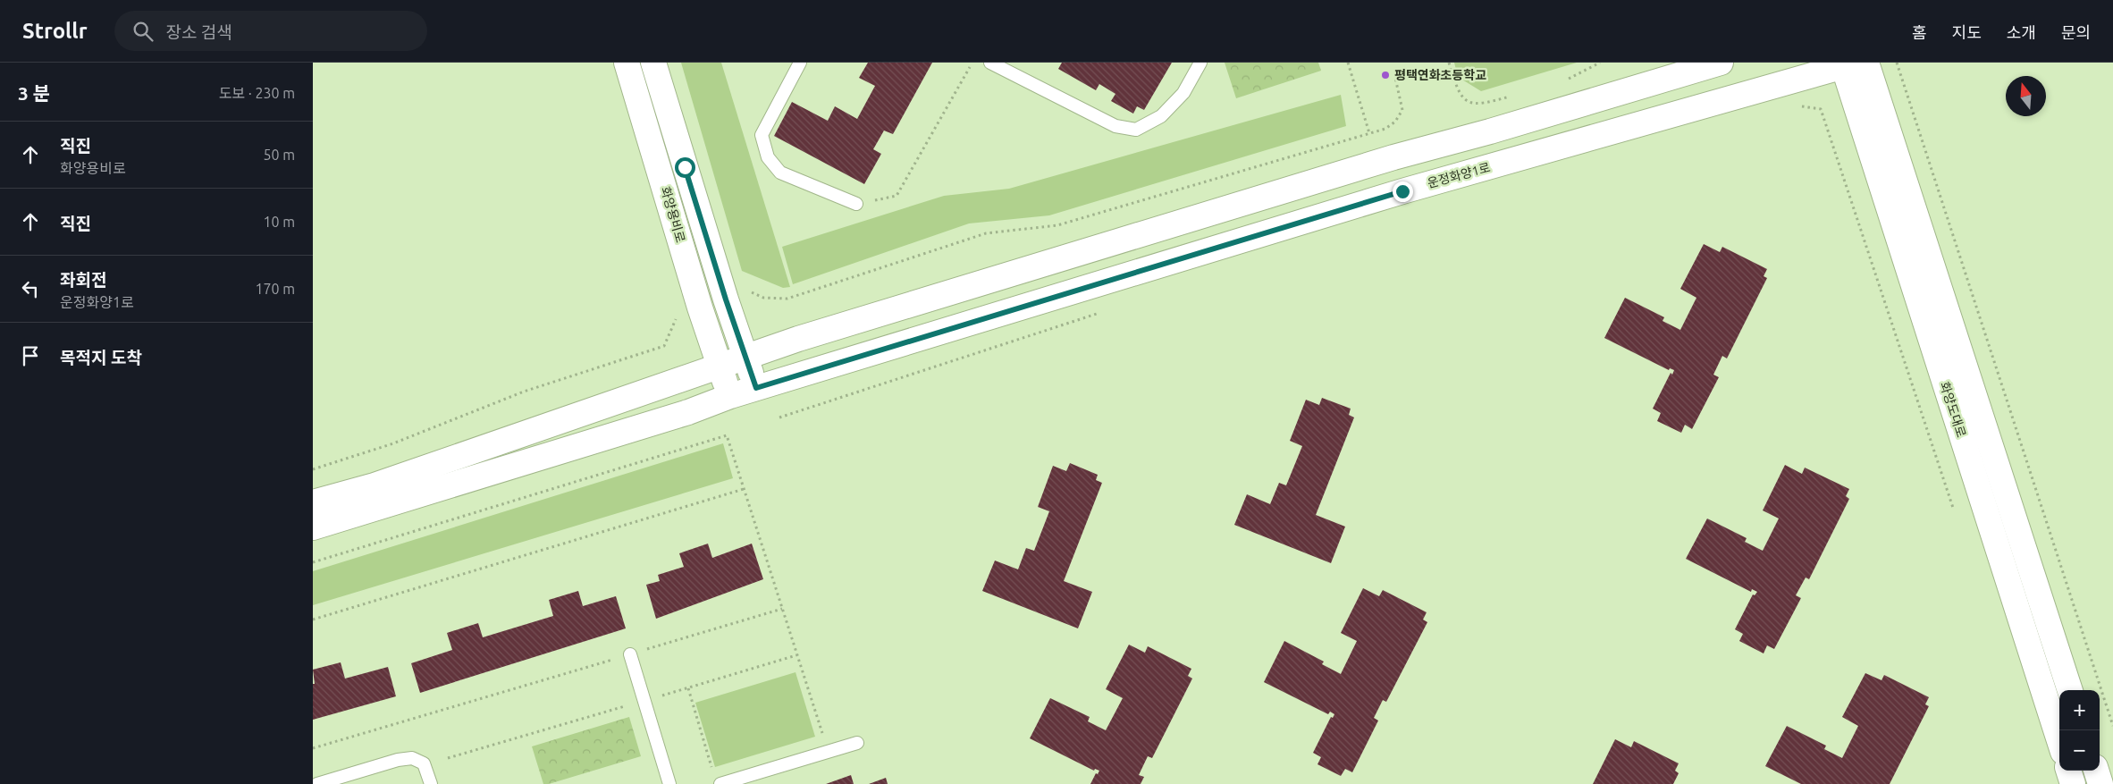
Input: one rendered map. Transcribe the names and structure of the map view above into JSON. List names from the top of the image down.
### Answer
{
  "streets": {
    "street": ["운정화양1로", "화양용비로", "화양도대로"]
  },
  "crossings": [
    ["운정화양1로", "화양용비로"],
    ["운정화양1로", "화양도대로"]
  ],
  "places": ["평택연화초등학교"],
  "north": "top",
  "page": {
    "header": "Strollr",
    "search": "장소 검색",
    "nav": [
      "홈",
      "지도",
      "소개",
      "문의"
    ],
    "heading": ["3 분", "도보 · 230 m"],
    "list": [
      ["직진", "화양용비로", "50 m"],
      ["직진", "10 m"],
      ["좌회전", "운정화양1로", "170 m"],
      "목적지 도착"
    ],
    "map_buttons": ["+", "−"]
  }
}
